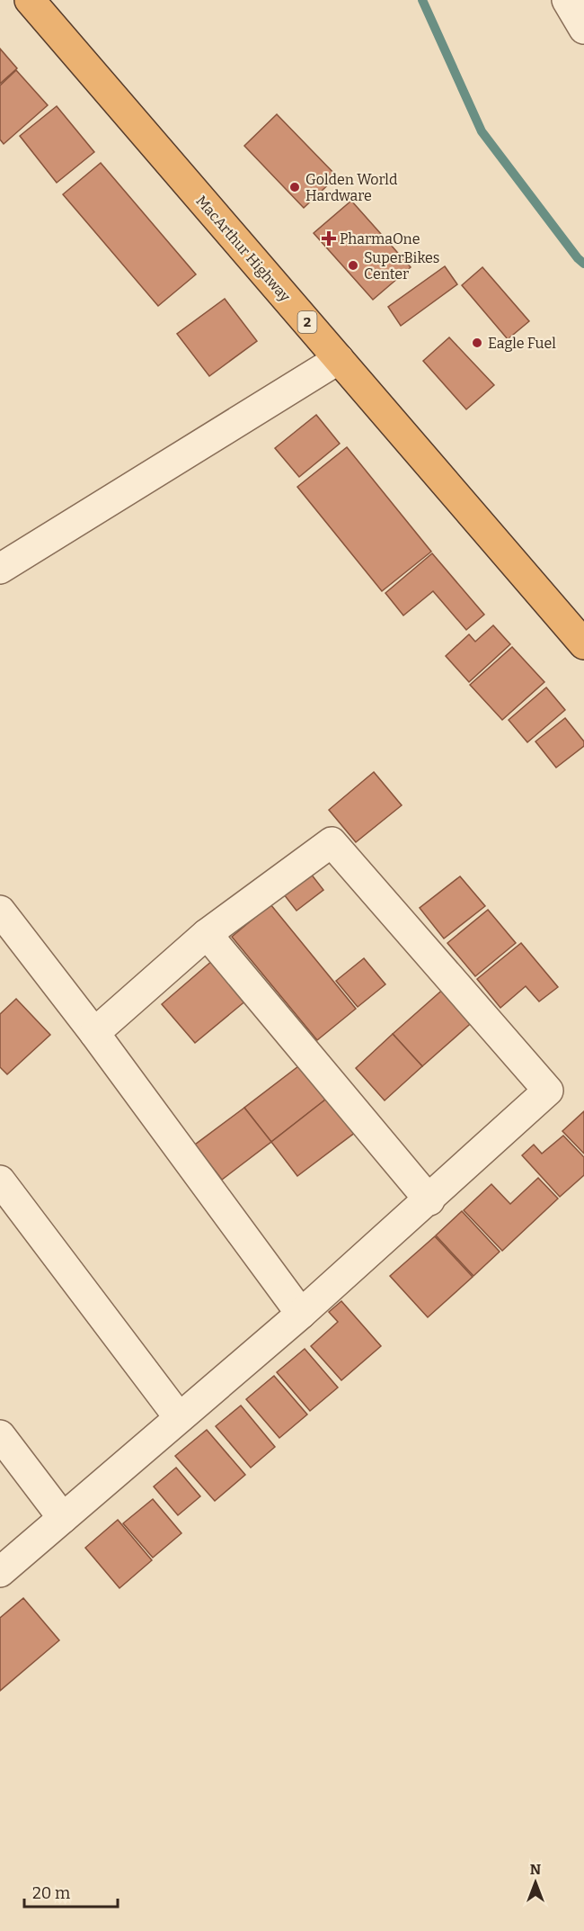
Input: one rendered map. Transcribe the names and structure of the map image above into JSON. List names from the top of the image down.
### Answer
{
  "streets": {
    "highway": ["MacArthur Highway", "2"]
  },
  "places": {
    "other": ["Golden World Hardware", "SuperBikes Center", "Eagle Fuel"],
    "health": ["PharmaOne"]
  },
  "scale_bar": "20 m",
  "north": "top"
}
